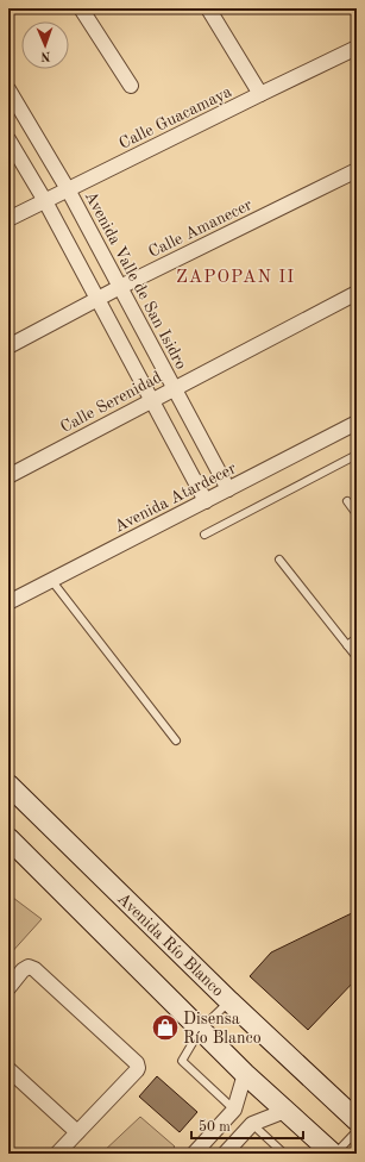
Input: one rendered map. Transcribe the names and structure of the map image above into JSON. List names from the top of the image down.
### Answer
{
  "streets": {
    "street": [
      "Calle Guacamaya",
      "Calle Amanecer",
      "Avenida Valle de San Isidro",
      "Calle Serenidad",
      "Avenida Atardecer",
      "Avenida Río Blanco"
    ]
  },
  "crossings": [
    ["Calle Guacamaya", "Avenida Valle de San Isidro"],
    ["Calle Amanecer", "Avenida Valle de San Isidro"],
    ["Avenida Valle de San Isidro", "Calle Serenidad"],
    ["Avenida Valle de San Isidro", "Avenida Atardecer"]
  ],
  "districts": ["ZAPOPAN II"],
  "places": {
    "shop": ["Disensa Río Blanco"]
  },
  "scale_bar": "50 m",
  "north": "bottom"
}
